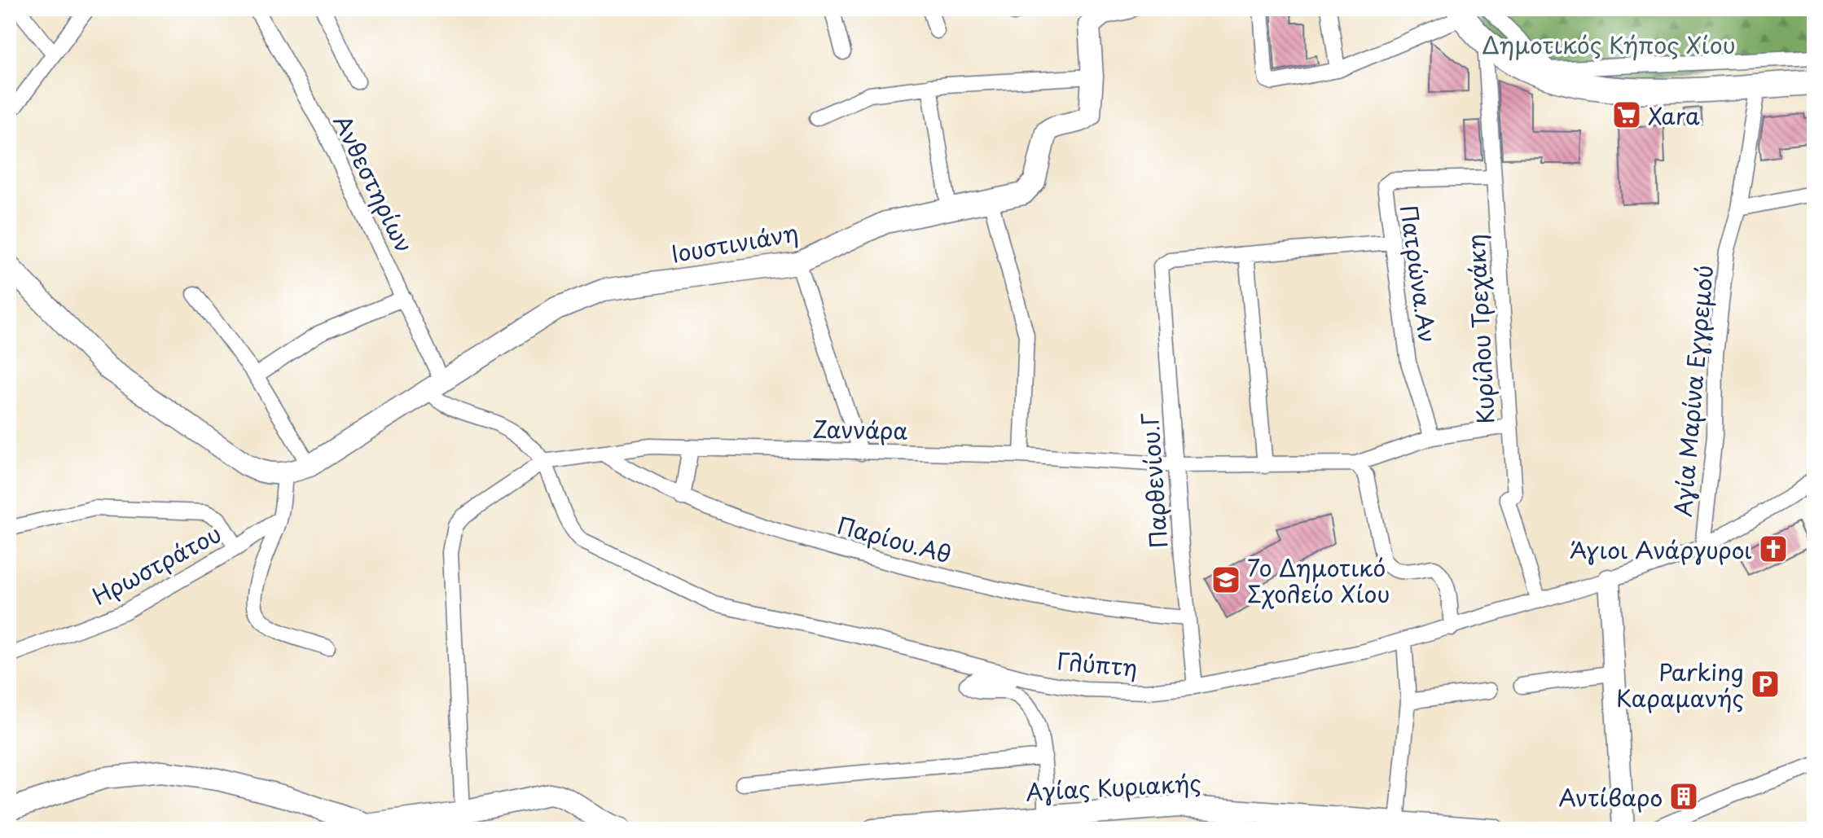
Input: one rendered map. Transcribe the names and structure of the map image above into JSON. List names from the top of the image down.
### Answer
{
  "streets": {
    "street": [
      "Ανθεστηρίων",
      "Ιουστινιάνη",
      "Πατρώνα.Αν",
      "Κυρίλου Τρεχάκη",
      "Αγία Μαρίνα Εγγρεμού",
      "Ζαννάρα",
      "Παρθενίου.Γ",
      "Παρίου.Αθ",
      "Ηρωστράτου",
      "Γλύπτη",
      "Αγίας Κυριακής"
    ]
  },
  "crossings": [
    ["Ανθεστηρίων", "Ιουστινιάνη"],
    ["Πατρώνα.Αν", "Κυρίλου Τρεχάκη"],
    ["Πατρώνα.Αν", "Ζαννάρα"],
    ["Κυρίλου Τρεχάκη", "Ζαννάρα"],
    ["Κυρίλου Τρεχάκη", "Γλύπτη"],
    ["Αγία Μαρίνα Εγγρεμού", "Γλύπτη"],
    ["Ζαννάρα", "Παρθενίου.Γ"],
    ["Ζαννάρα", "Παρίου.Αθ"],
    ["Ζαννάρα", "Γλύπτη"],
    ["Παρθενίου.Γ", "Παρίου.Αθ"],
    ["Παρθενίου.Γ", "Γλύπτη"]
  ],
  "parks": ["Δημοτικός Κήπος Χίου"],
  "places": {
    "supermarket": ["Xara"],
    "church": ["Άγιοι Ανάργυροι"],
    "school or university": ["7ο Δημοτικό Σχολείο Χίου"],
    "parking": ["Parking Καραμανής"],
    "building": ["Αντίβαρο"]
  }
}
